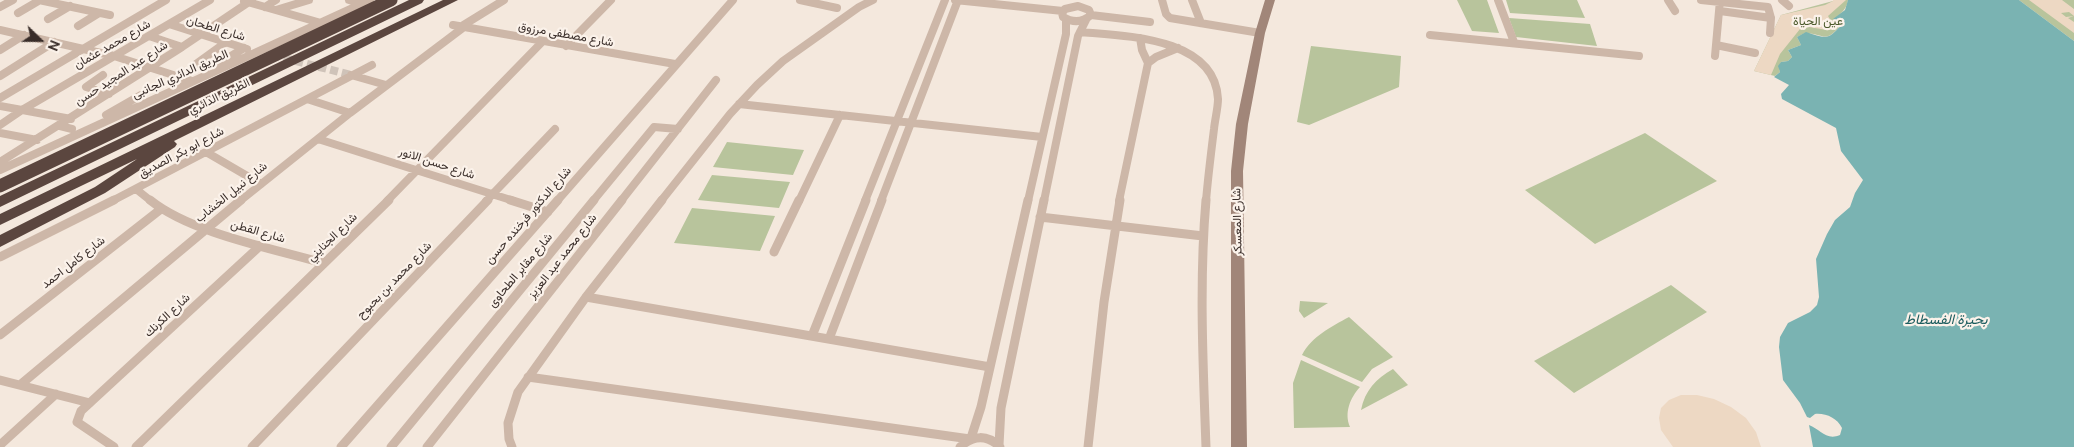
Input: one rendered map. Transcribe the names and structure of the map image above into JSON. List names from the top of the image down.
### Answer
{
  "streets": {
    "highway": ["الطريق الدائري"],
    "street": [
      "شارع الطحان",
      "شارع مصطفى مرزوق",
      "شارع محمد عثمان",
      "شارع عبد المجيد حسن",
      "الطريق الدائري الجانبى",
      "شارع ابو بكر الصديق",
      "شارع حسن الانور",
      "شارع نبيل الخشاب",
      "شارع الدكتور فرخنده حسن",
      "شارع المعسكر",
      "شارع القطن",
      "شارع الجنايني",
      "شارع محمد عبد العزيز",
      "شارع كامل احمد",
      "شارع مقابر الطحاوى",
      "شارع محمد بن بحبوح",
      "شارع الكرنك"
    ]
  },
  "crossings": [
    ["شارع الطحان", "شارع محمد عثمان"],
    ["شارع الطحان", "شارع عبد المجيد حسن"],
    ["شارع الطحان", "الطريق الدائري الجانبى"],
    ["شارع مصطفى مرزوق", "شارع نبيل الخشاب"],
    ["شارع مصطفى مرزوق", "شارع الدكتور فرخنده حسن"],
    ["شارع مصطفى مرزوق", "شارع الجنايني"],
    ["شارع ابو بكر الصديق", "شارع القطن"],
    ["شارع حسن الانور", "شارع نبيل الخشاب"],
    ["شارع حسن الانور", "شارع الدكتور فرخنده حسن"],
    ["شارع حسن الانور", "شارع الجنايني"],
    ["شارع حسن الانور", "شارع محمد بن بحبوح"],
    ["شارع نبيل الخشاب", "شارع القطن"],
    ["شارع القطن", "شارع الجنايني"],
    ["شارع القطن", "شارع كامل احمد"],
    ["شارع القطن", "شارع الكرنك"],
    ["شارع محمد عبد العزيز", "شارع مقابر الطحاوى"]
  ],
  "water": ["بحيرة الفسطاط"],
  "parks": ["عين الحياة"],
  "north": "right"
}
